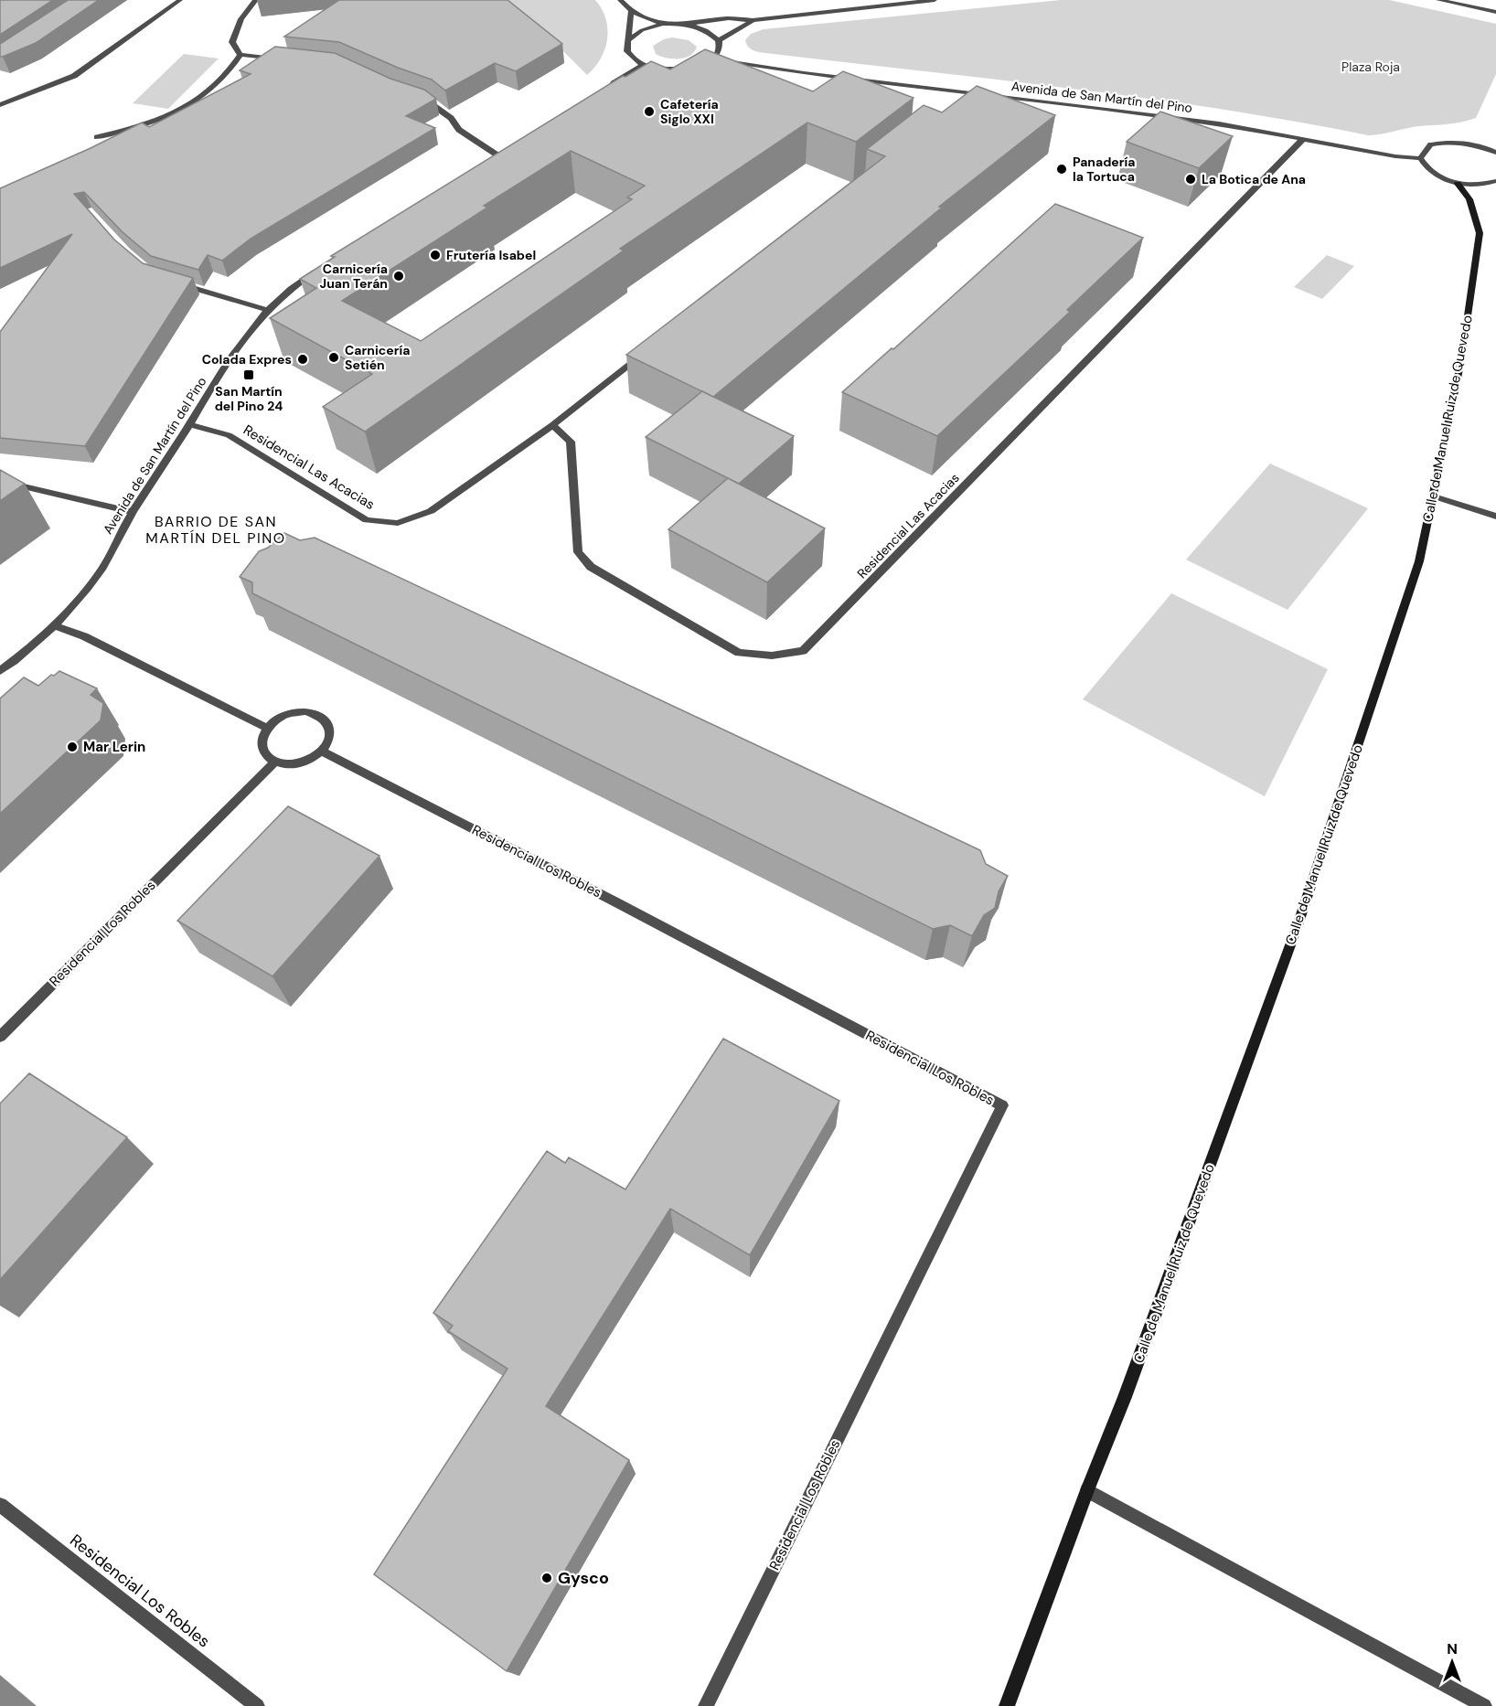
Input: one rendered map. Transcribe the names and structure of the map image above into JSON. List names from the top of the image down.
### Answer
{
  "streets": {
    "main road": ["Calle de Manuel Ruiz de Quevedo"],
    "street": ["Avenida de San Martín del Pino", "Residencial Las Acacias", "Residencial Los Robles"]
  },
  "crossings": [
    ["Avenida de San Martín del Pino", "Residencial Las Acacias"]
  ],
  "districts": ["BARRIO DE SAN MARTÍN DEL PINO"],
  "parks": ["Plaza Roja"],
  "places": {
    "other": [
      "Cafetería Siglo XXI",
      "Panadería la Tortuca",
      "La Botica de Ana",
      "Frutería Isabel",
      "Carnicería Juan Terán",
      "Carnicería Setién",
      "Colada Expres",
      "Mar Lerin",
      "Gysco"
    ],
    "transit": ["San Martín del Pino 24"]
  },
  "north": "top"
}
